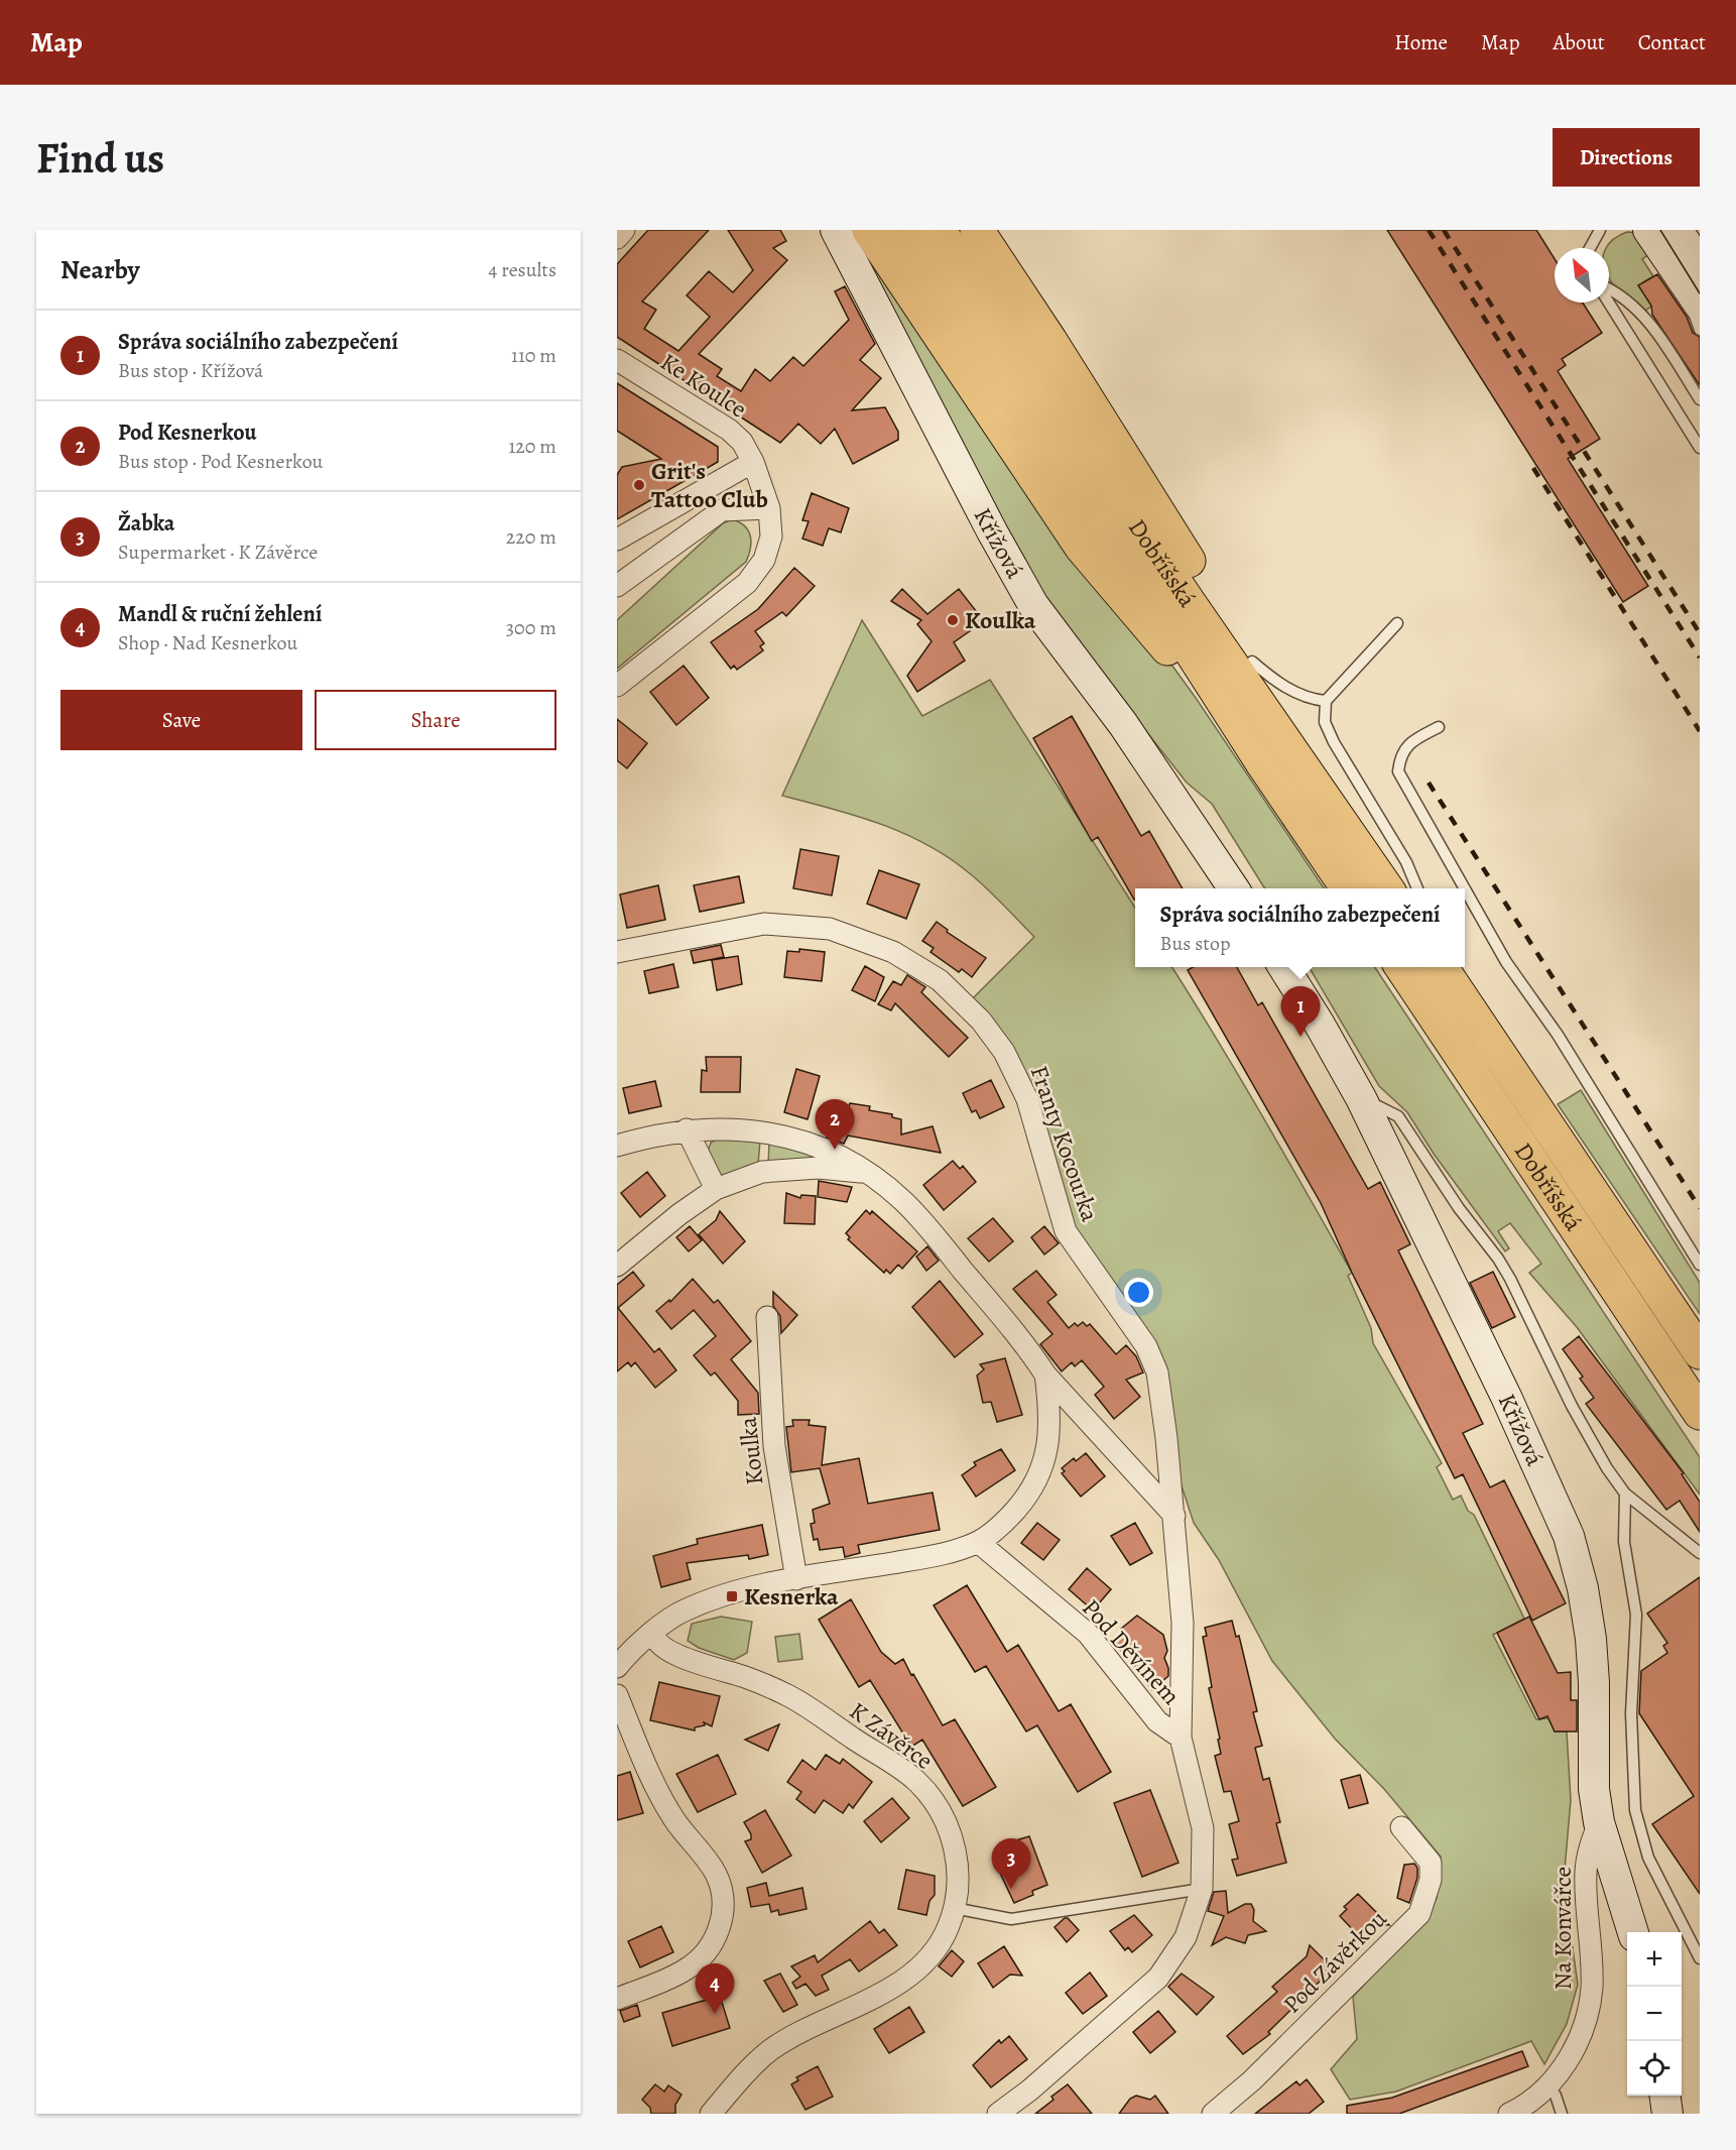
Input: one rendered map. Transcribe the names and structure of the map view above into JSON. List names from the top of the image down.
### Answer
{
  "streets": {
    "highway": ["Dobříšská"],
    "street": [
      "Ke Koulce",
      "Křížová",
      "Franty Kocourka",
      "Koulka",
      "Pod Děvínem",
      "K Závěrce",
      "Na Konvářce",
      "Pod Závěrkou"
    ]
  },
  "crossings": [
    ["Křížová", "Na Konvářce"],
    ["Franty Kocourka", "Pod Děvínem"]
  ],
  "places": {
    "other": ["Grit's Tattoo Club", "Koulka"],
    "transit": ["Kesnerka"]
  },
  "north": "top left",
  "page": {
    "header": "Map",
    "nav": [
      "Home",
      "Map",
      "About",
      "Contact"
    ],
    "buttons": [
      "Directions",
      ["Save", "Share"]
    ],
    "title": "Find us",
    "heading": ["Nearby", "4 results"],
    "list": [
      {
        "mark": "1",
        "name": "Správa sociálního zabezpečení",
        "note": "Bus stop · Křížová",
        "value": "110 m"
      },
      {
        "mark": "2",
        "name": "Pod Kesnerkou",
        "note": "Bus stop · Pod Kesnerkou",
        "value": "120 m"
      },
      {
        "mark": "3",
        "name": "Žabka",
        "note": "Supermarket · K Závěrce",
        "value": "220 m"
      },
      {
        "mark": "4",
        "name": "Mandl & ruční žehlení",
        "note": "Shop · Nad Kesnerkou",
        "value": "300 m"
      }
    ],
    "popup": ["Správa sociálního zabezpečení", "Bus stop"],
    "pins": [
      "1",
      "2",
      "3",
      "4"
    ],
    "map_buttons": ["+", "−"]
  }
}
